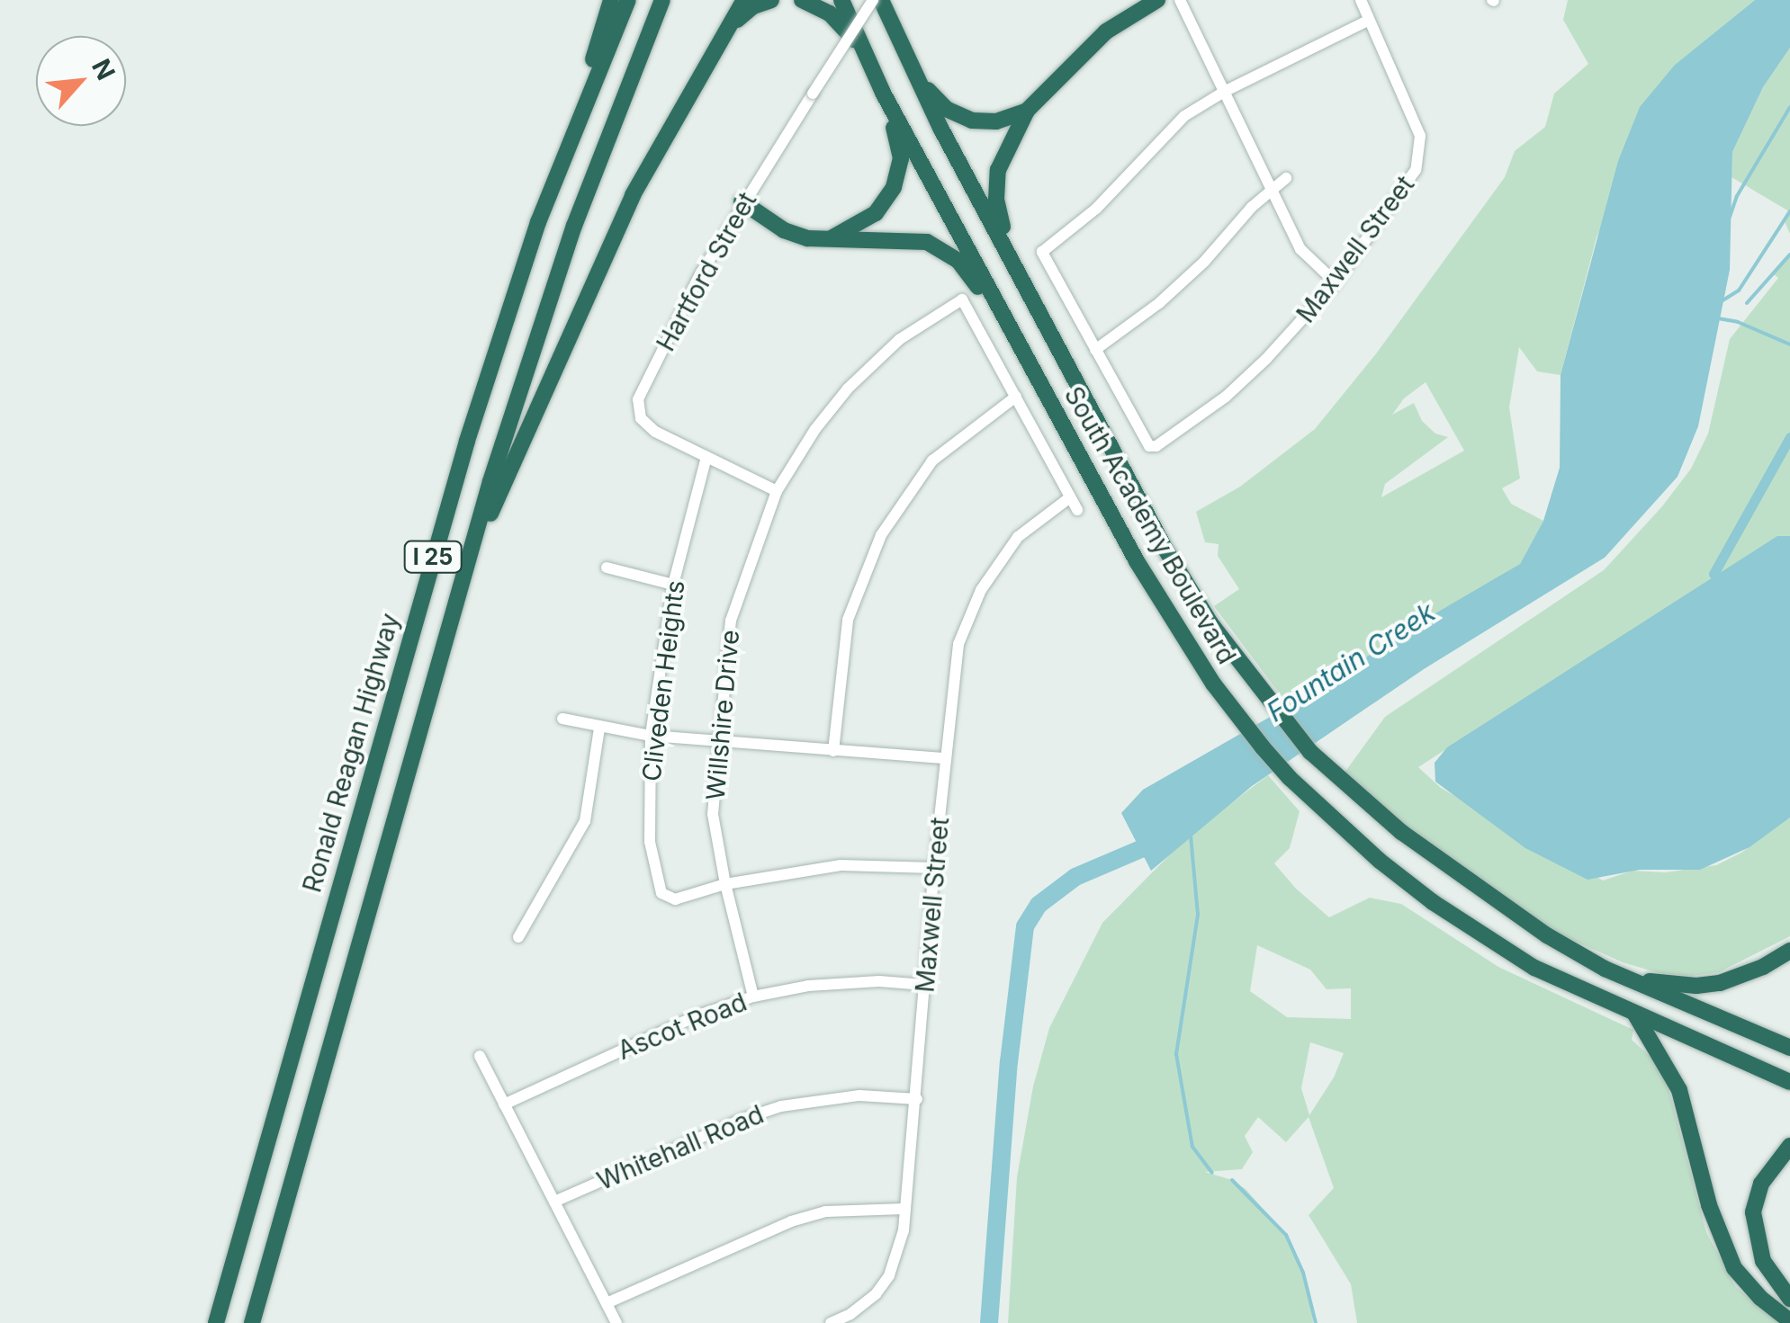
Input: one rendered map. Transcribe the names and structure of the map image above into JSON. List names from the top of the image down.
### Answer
{
  "streets": {
    "highway": ["South Academy Boulevard", "I 25", "Ronald Reagan Highway"],
    "street": [
      "Maxwell Street",
      "Hartford Street",
      "Cliveden Heights",
      "Willshire Drive",
      "Ascot Road",
      "Whitehall Road"
    ]
  },
  "crossings": [
    ["Maxwell Street", "Ascot Road"],
    ["Maxwell Street", "Whitehall Road"],
    ["Hartford Street", "South Academy Boulevard"],
    ["Hartford Street", "Cliveden Heights"],
    ["Hartford Street", "Willshire Drive"],
    ["Cliveden Heights", "Willshire Drive"],
    ["Willshire Drive", "Ascot Road"]
  ],
  "water": ["Fountain Creek"],
  "north": "top right"
}
